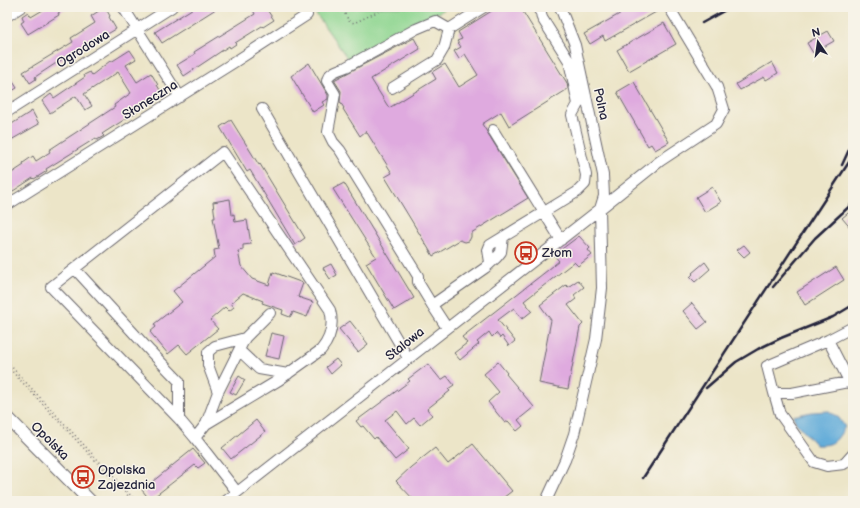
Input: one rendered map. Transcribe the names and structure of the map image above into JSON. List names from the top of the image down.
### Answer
{
  "streets": {
    "main road": ["Opolska"],
    "street": [
      "Ogrodowa",
      "Słoneczna",
      "Polna",
      "Stalowa"
    ]
  },
  "crossings": [
    ["Polna", "Stalowa"]
  ],
  "places": {
    "bus stop": ["Złom", "Opolska Zajezdnia"]
  },
  "north": "top"
}
